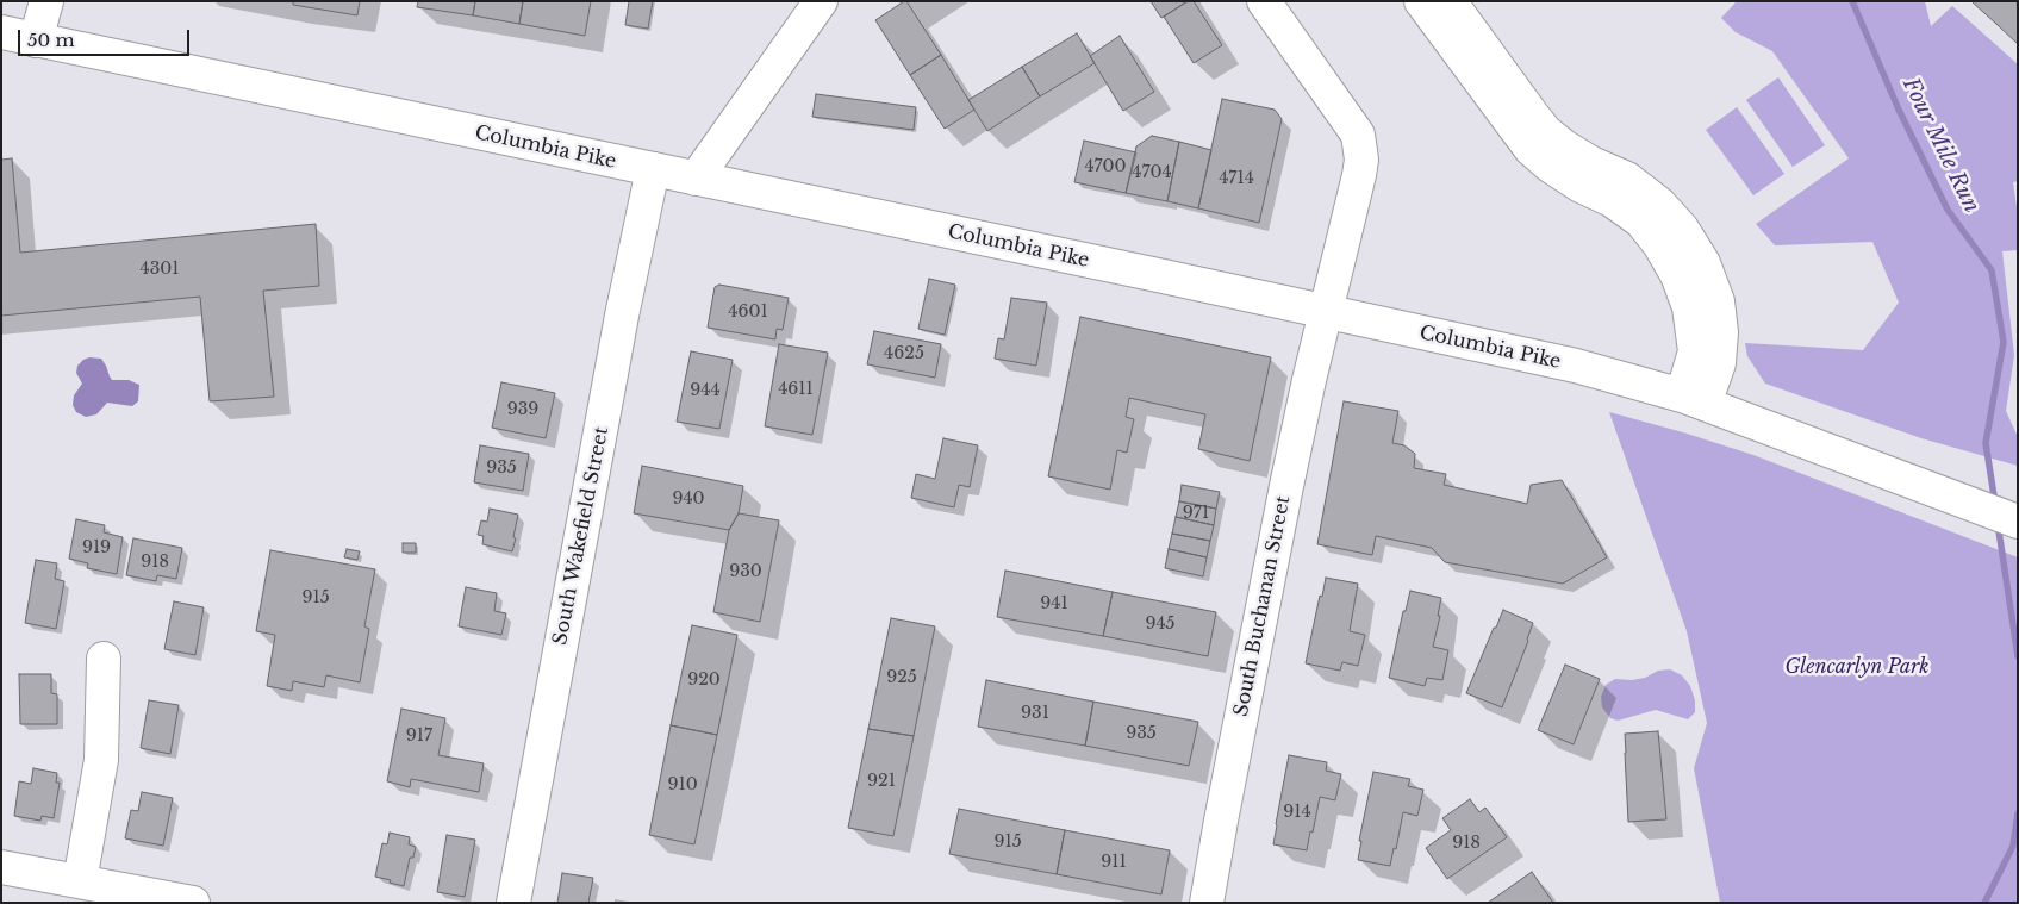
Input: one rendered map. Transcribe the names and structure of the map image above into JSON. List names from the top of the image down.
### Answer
{
  "streets": {
    "main road": ["Columbia Pike", "South Wakefield Street", "South Buchanan Street"]
  },
  "crossings": [
    ["Columbia Pike", "South Wakefield Street"],
    ["Columbia Pike", "South Buchanan Street"]
  ],
  "water": ["Four Mile Run"],
  "parks": ["Glencarlyn Park"],
  "house_numbers": [
    "4700",
    "4704",
    "4714",
    "4301",
    "4601",
    "4625",
    "4611",
    "944",
    "939",
    "935",
    "940",
    "971",
    "919",
    "918",
    "930",
    "915",
    "941",
    "945",
    "925",
    "920",
    "931",
    "935",
    "917",
    "921",
    "910",
    "914",
    "915",
    "918",
    "911"
  ],
  "scale_bar": "50 m"
}
